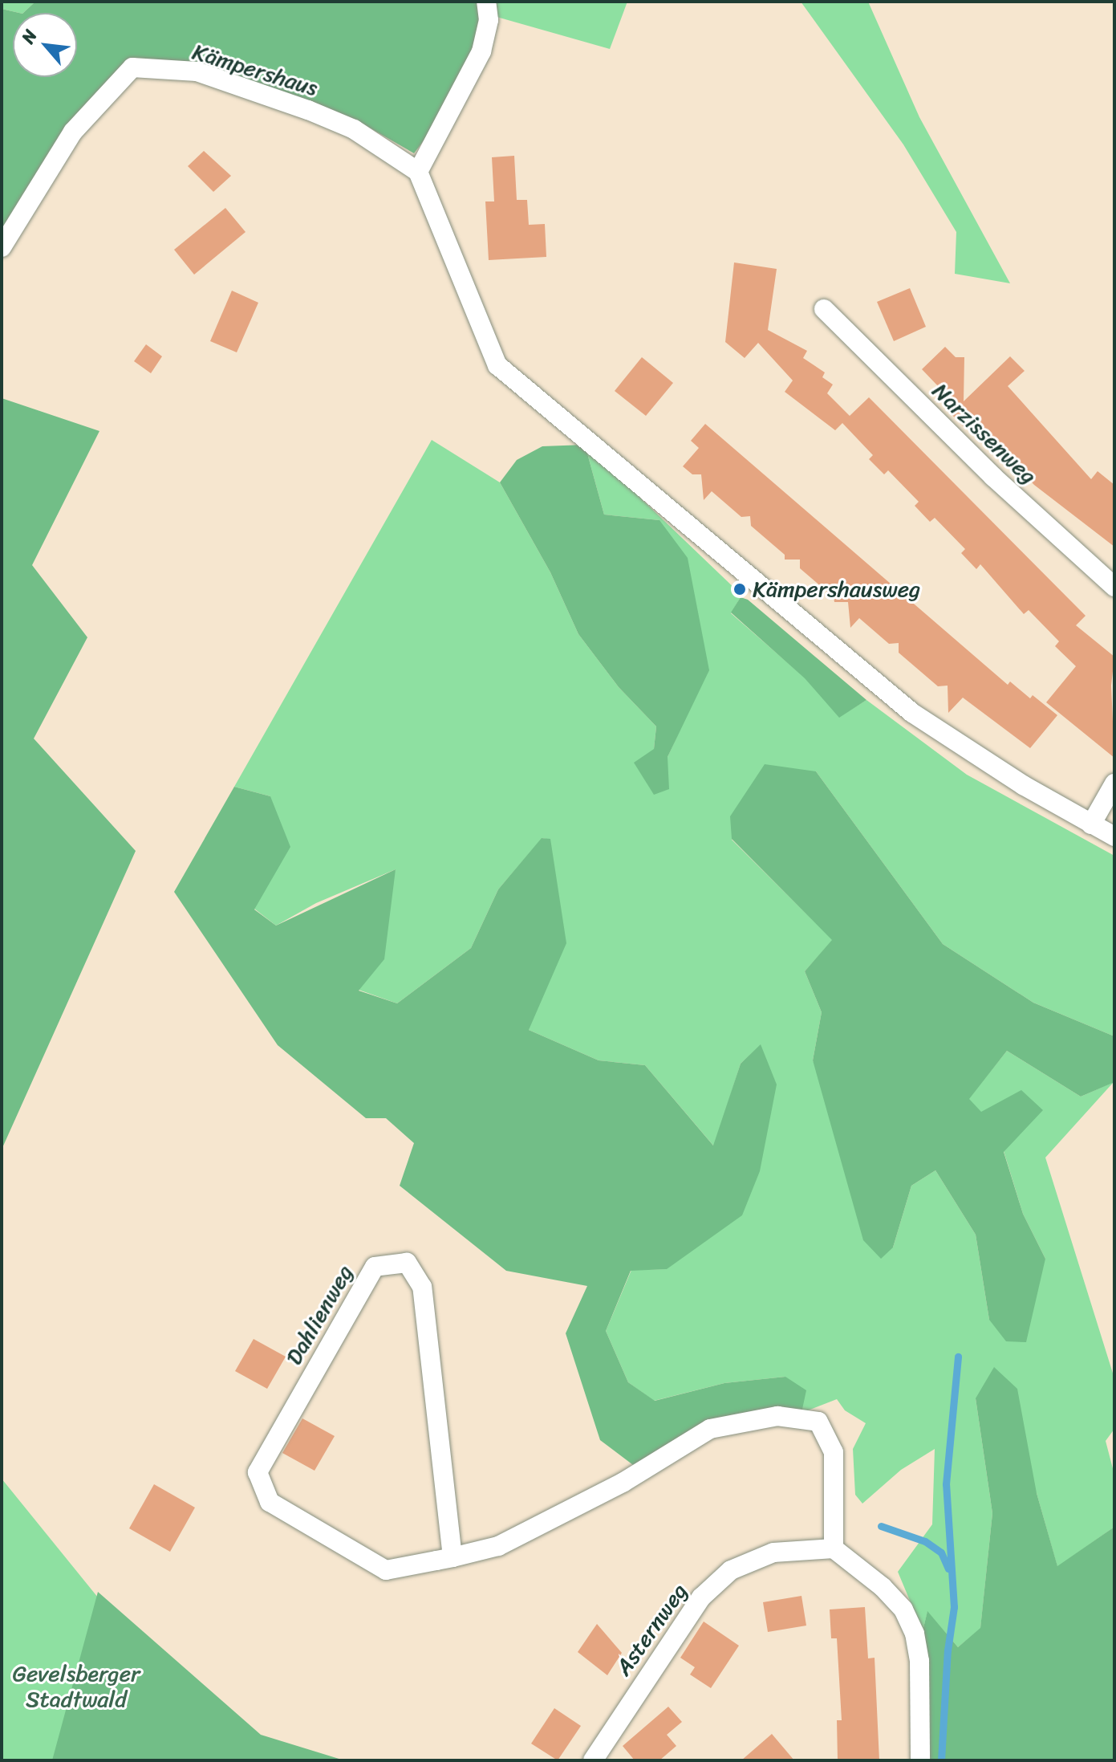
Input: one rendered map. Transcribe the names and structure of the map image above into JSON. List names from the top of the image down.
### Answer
{
  "streets": {
    "street": [
      "Kämpershaus",
      "Narzissenweg",
      "Dahlienweg",
      "Asternweg"
    ]
  },
  "crossings": [
    ["Dahlienweg", "Asternweg"]
  ],
  "parks": ["Gevelsberger Stadtwald"],
  "places": ["Kämpershausweg"],
  "north": "top left"
}
